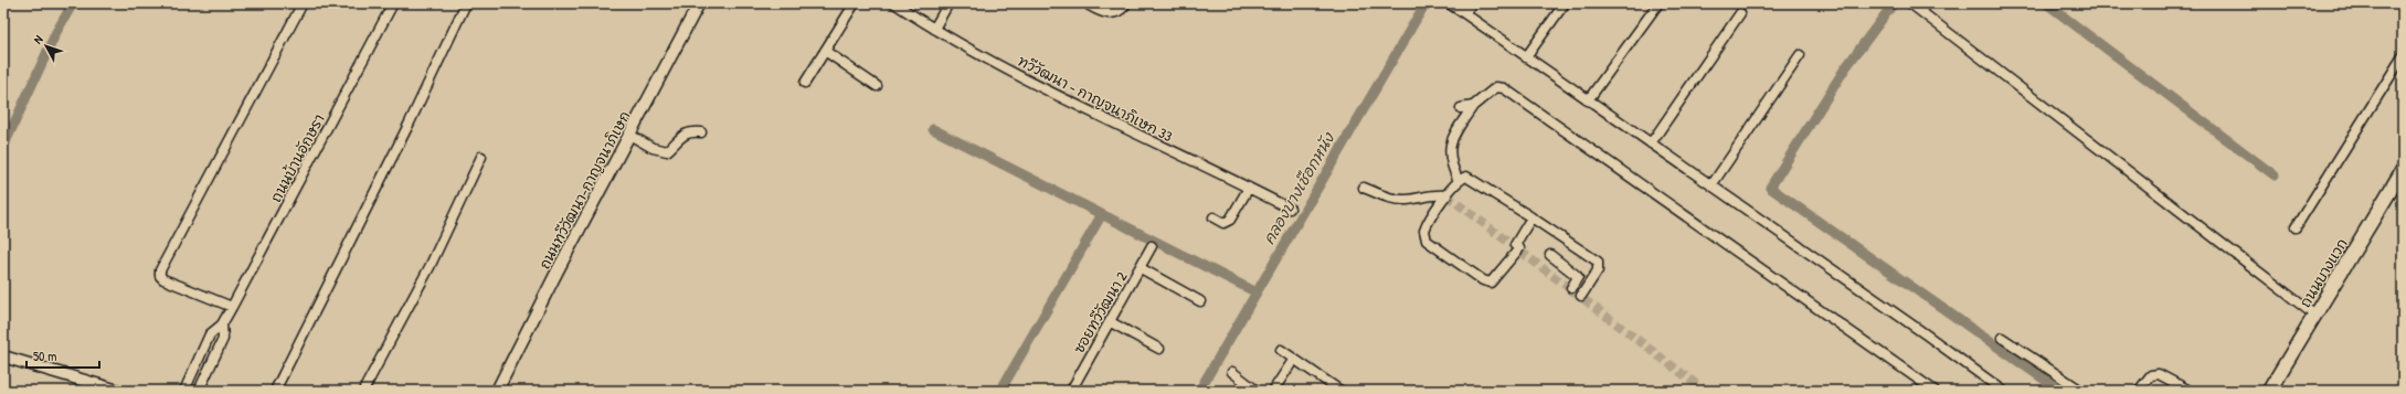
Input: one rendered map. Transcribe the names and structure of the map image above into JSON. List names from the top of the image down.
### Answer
{
  "streets": {
    "main road": ["ถนนบางแวก"],
    "street": [
      "ทวีวัฒนา - กาญจนาภิเษก 33",
      "ถนนบ้านอักษรา",
      "ถนนทวีวัฒนา-กาญจนาภิเษก",
      "ซอยทวีวัฒนา 2"
    ]
  },
  "water": ["คลองบางเชือกหนัง"],
  "scale_bar": "50 m",
  "north": "top left"
}
